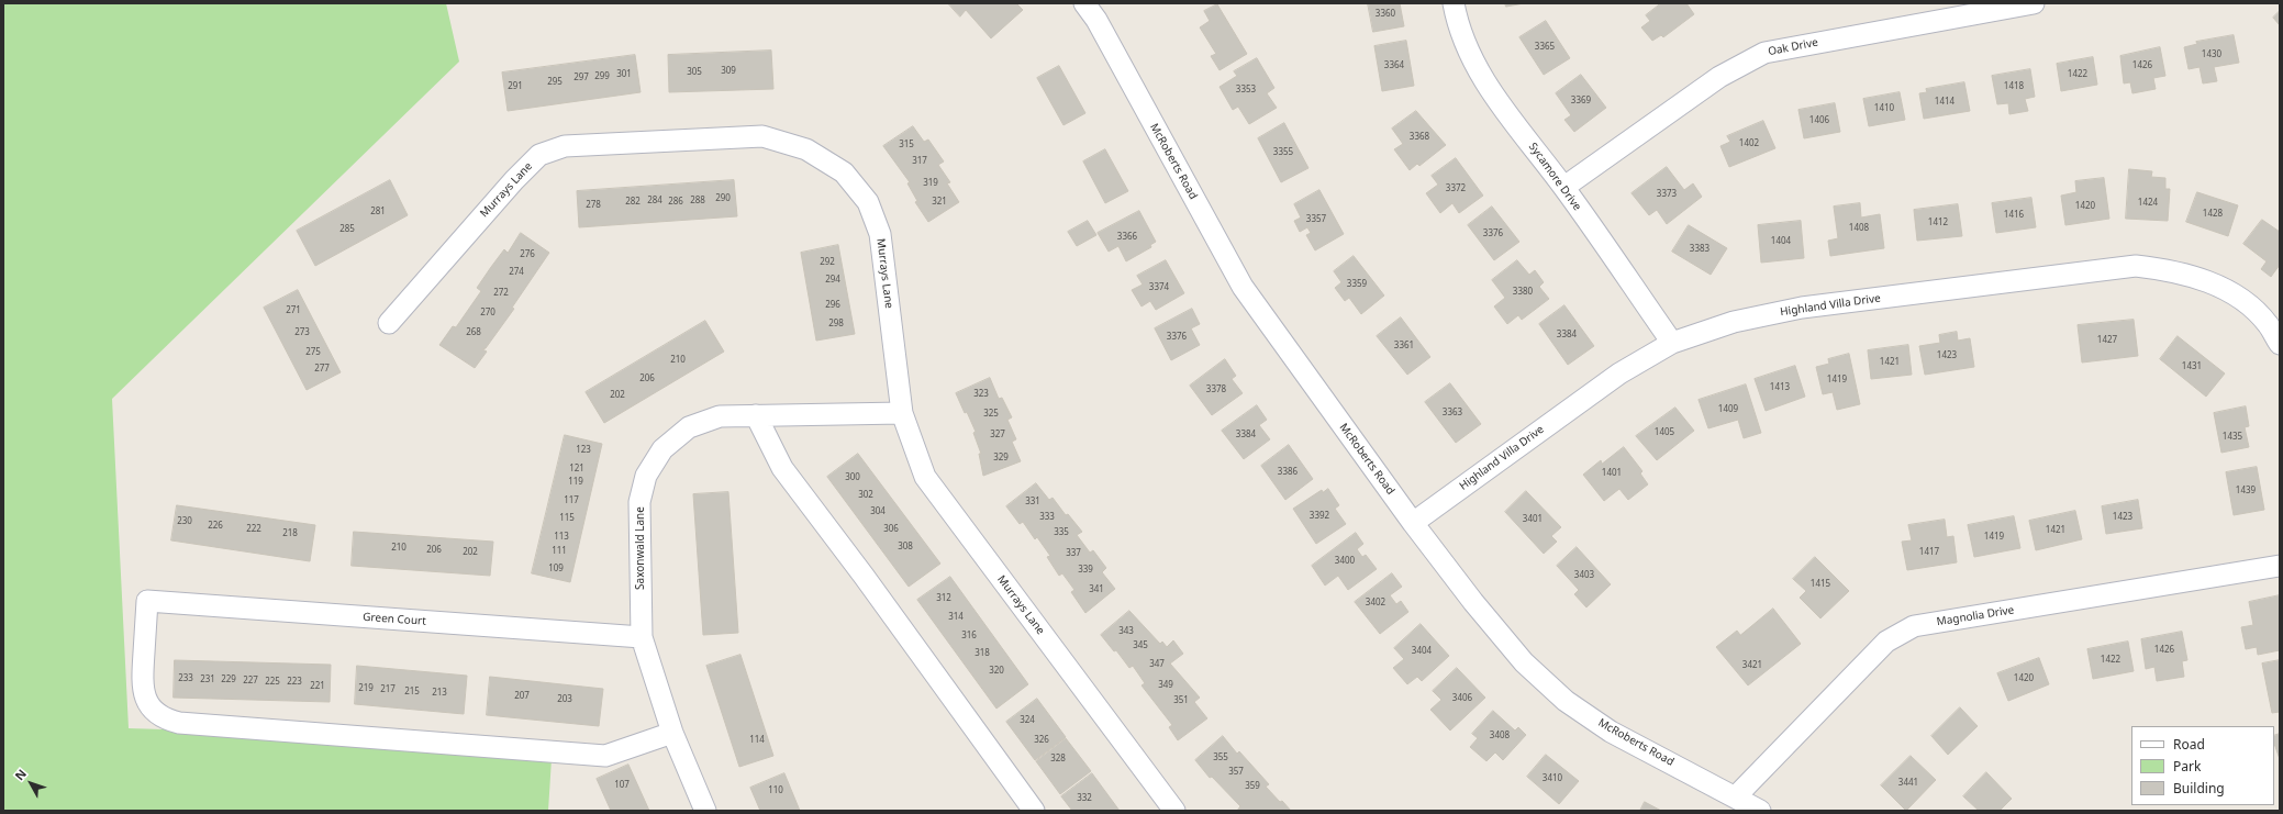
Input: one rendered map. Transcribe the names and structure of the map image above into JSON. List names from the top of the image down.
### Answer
{
  "streets": {
    "street": [
      "Oak Drive",
      "McRoberts Road",
      "Sycamore Drive",
      "Murrays Lane",
      "Highland Villa Drive",
      "Saxonwald Lane",
      "Magnolia Drive",
      "Green Court"
    ]
  },
  "crossings": [
    ["Oak Drive", "Sycamore Drive"],
    ["McRoberts Road", "Highland Villa Drive"],
    ["McRoberts Road", "Magnolia Drive"],
    ["Sycamore Drive", "Highland Villa Drive"],
    ["Murrays Lane", "Saxonwald Lane"],
    ["Saxonwald Lane", "Green Court"]
  ],
  "house_numbers": [
    "3360",
    "3365",
    "1430",
    "3364",
    "1426",
    "309",
    "305",
    "301",
    "1422",
    "299",
    "297",
    "295",
    "291",
    "1418",
    "3353",
    "3369",
    "1414",
    "1410",
    "1406",
    "3368",
    "1402",
    "315",
    "3355",
    "317",
    "319",
    "3372",
    "3373",
    "290",
    "284",
    "288",
    "282",
    "286",
    "321",
    "1424",
    "278",
    "1420",
    "281",
    "1428",
    "1416",
    "3357",
    "1412",
    "1408",
    "285",
    "3376",
    "3366",
    "1404",
    "3383",
    "276",
    "292",
    "274",
    "294",
    "3359",
    "3374",
    "3380",
    "272",
    "296",
    "271",
    "270",
    "298",
    "273",
    "268",
    "3384",
    "3376",
    "1427",
    "3361",
    "275",
    "1423",
    "210",
    "1421",
    "1431",
    "277",
    "206",
    "1419",
    "1413",
    "3378",
    "323",
    "202",
    "1409",
    "3363",
    "325",
    "1405",
    "327",
    "3384",
    "1435",
    "123",
    "329",
    "121",
    "3386",
    "1401",
    "300",
    "119",
    "1439",
    "302",
    "117",
    "331",
    "304",
    "3392",
    "333",
    "1423",
    "115",
    "3401",
    "230",
    "226",
    "222",
    "306",
    "1421",
    "335",
    "218",
    "113",
    "1419",
    "308",
    "210",
    "206",
    "111",
    "202",
    "1417",
    "337",
    "3400",
    "109",
    "339",
    "3403",
    "1415",
    "341",
    "312",
    "3402",
    "314",
    "343",
    "316",
    "345",
    "1426",
    "3404",
    "318",
    "1422",
    "347",
    "3421",
    "320",
    "233",
    "1420",
    "231",
    "229",
    "227",
    "225",
    "223",
    "349",
    "221",
    "219",
    "217",
    "215",
    "213",
    "207",
    "3406",
    "203",
    "351",
    "324",
    "3408",
    "114",
    "326",
    "355",
    "328",
    "357",
    "3410",
    "3441",
    "107",
    "359",
    "110",
    "332"
  ],
  "legend": ["Road", "Park", "Building"],
  "north": "top left"
}
